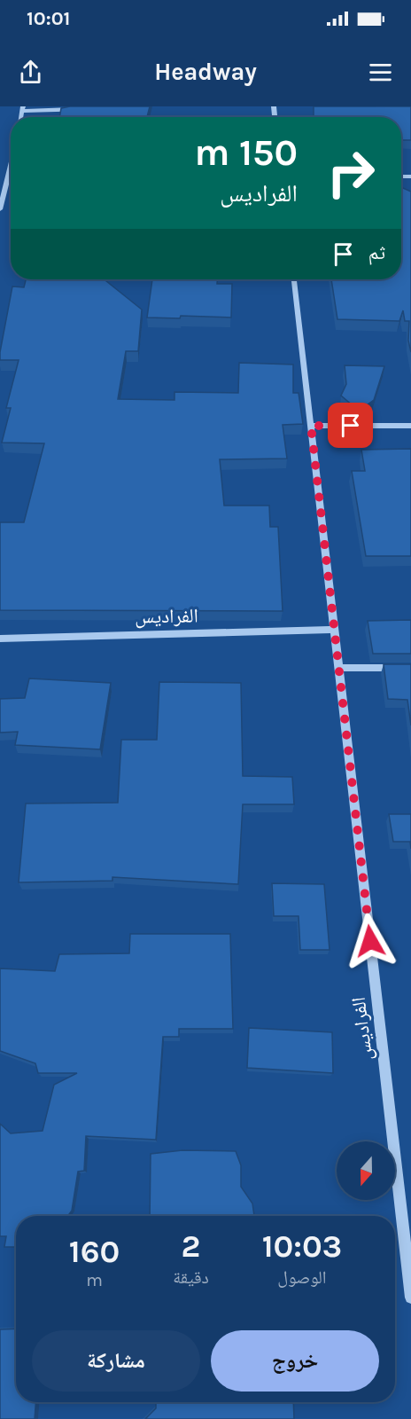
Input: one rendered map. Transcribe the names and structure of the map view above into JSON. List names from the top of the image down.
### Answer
{
  "streets": {
    "street": ["الفراديس"]
  },
  "north": "bottom",
  "page": {
    "status": "10:01",
    "header": "Headway",
    "turn": ["150 m", "الفراديس"],
    "then": "ثم",
    "eta": [
      "10:03",
      "الوصول",
      "2",
      "دقيقة",
      "160",
      "m"
    ],
    "buttons": ["خروج", "مشاركة"]
  }
}
